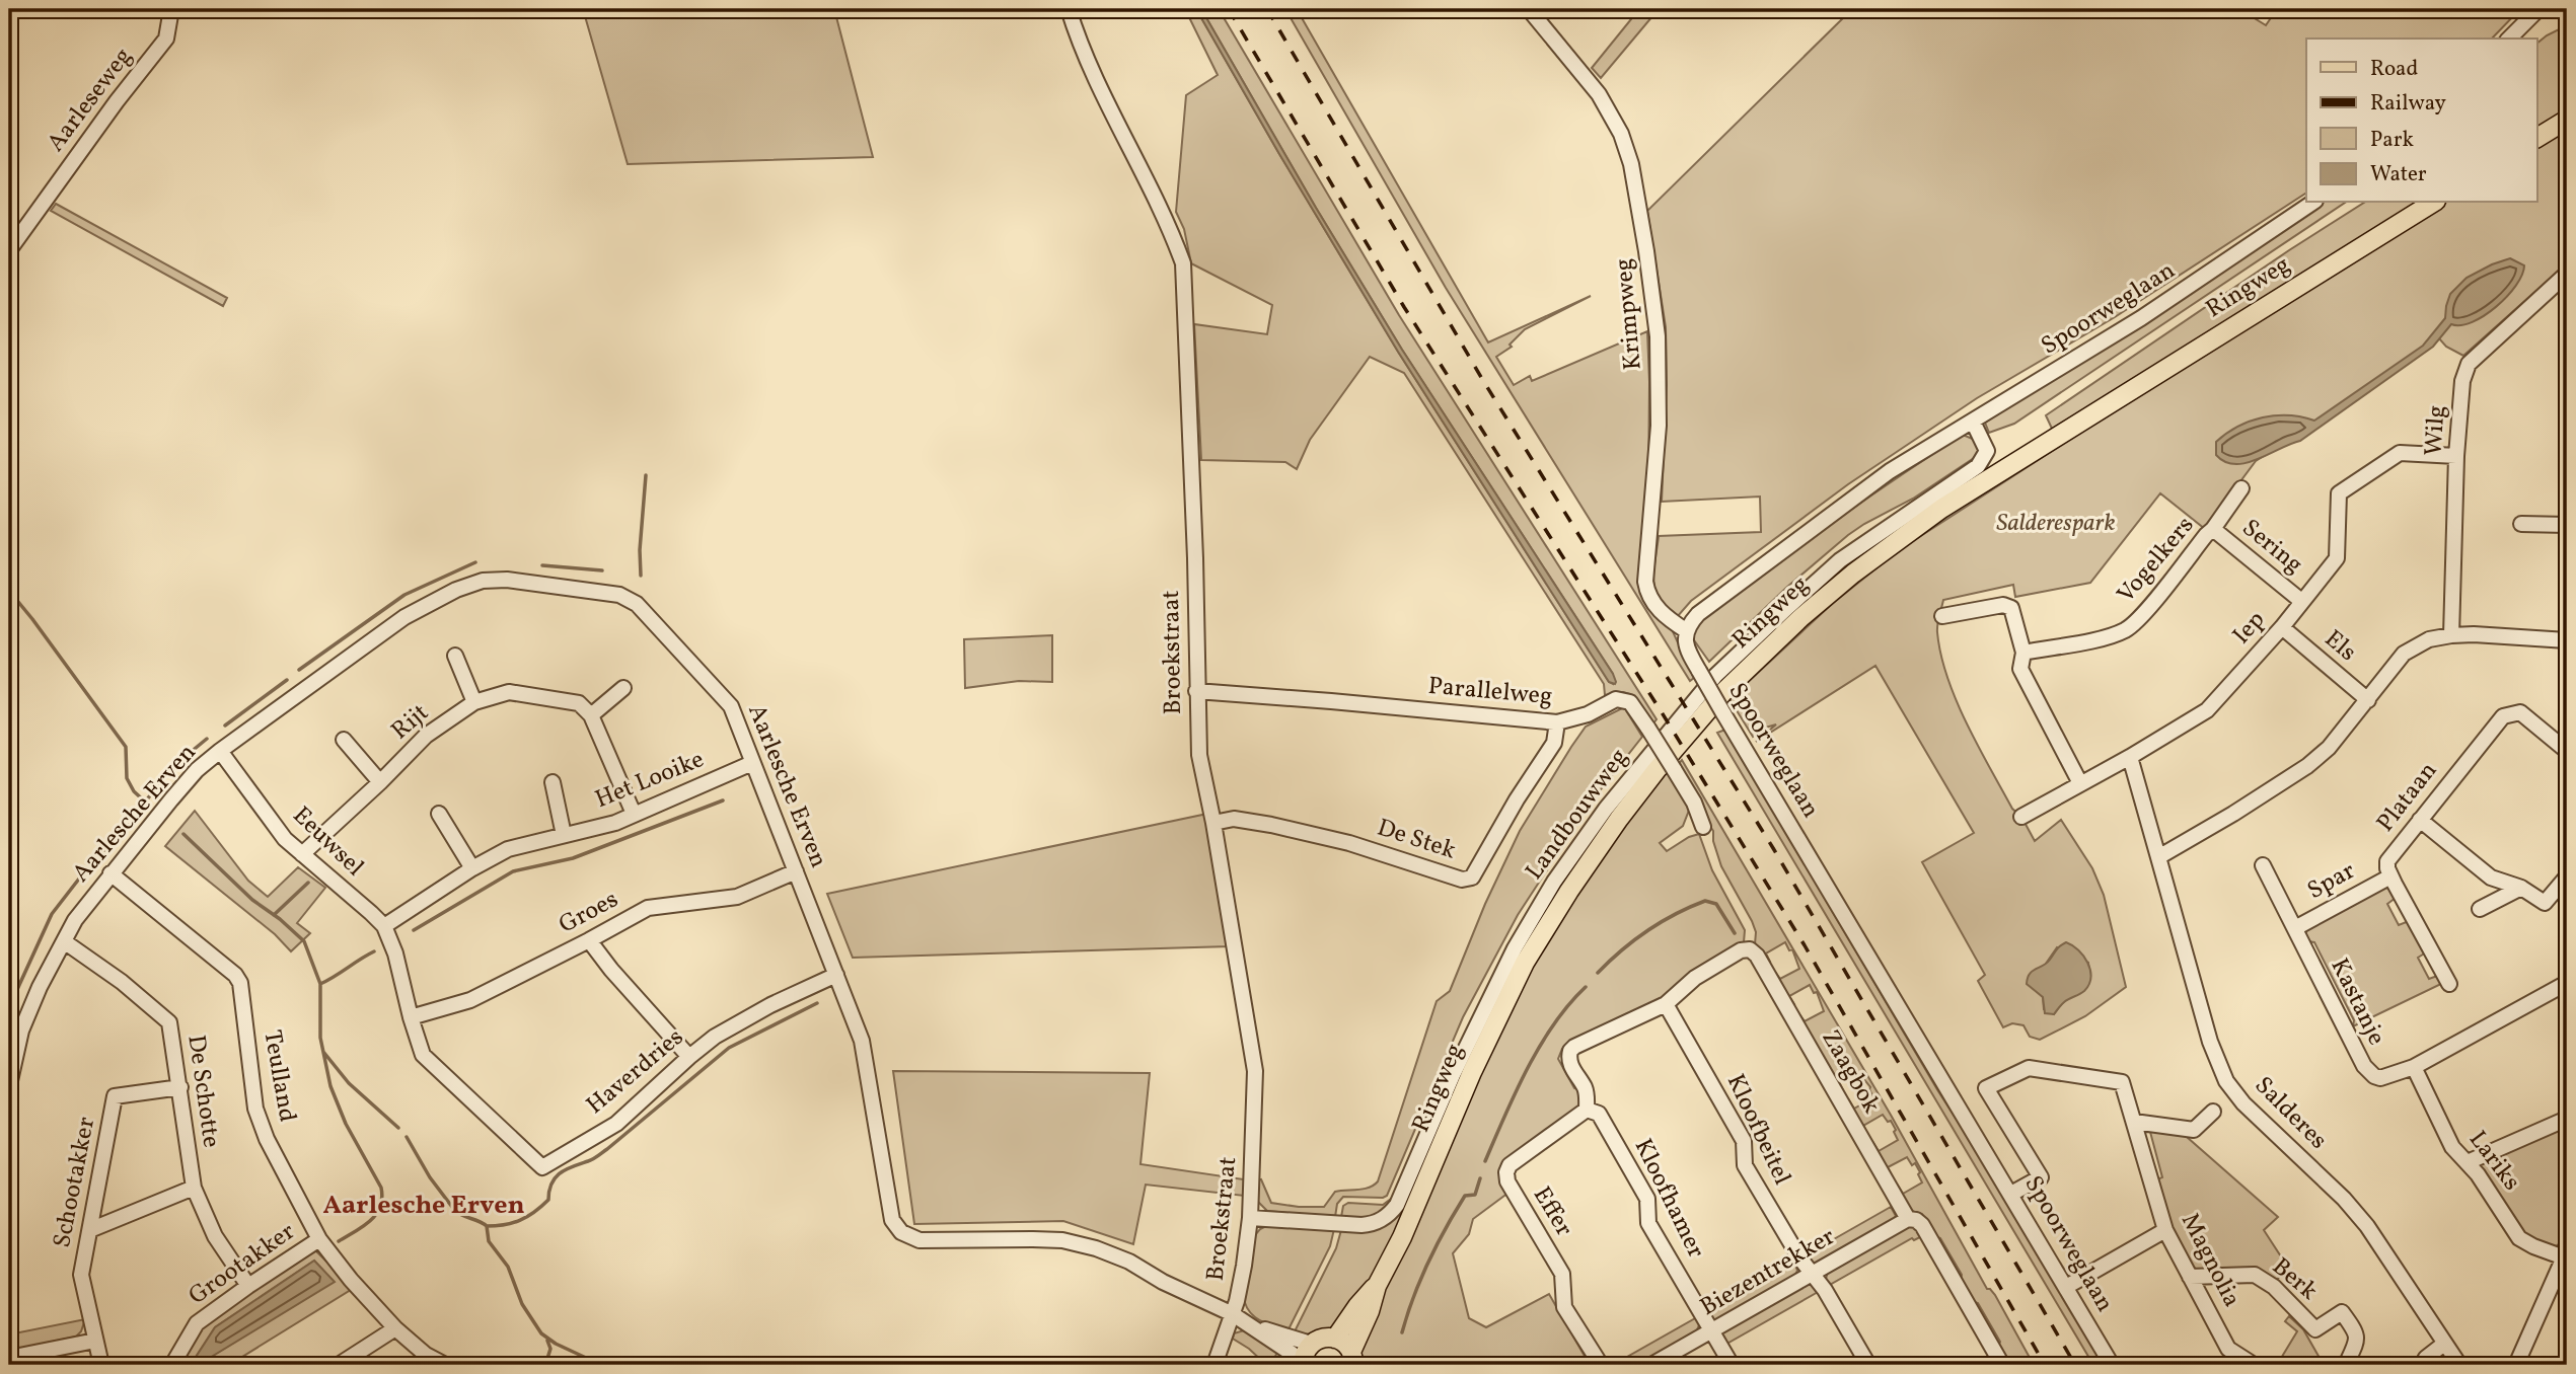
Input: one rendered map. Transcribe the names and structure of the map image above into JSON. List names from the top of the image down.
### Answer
{
  "streets": {
    "main road": ["Ringweg"],
    "street": [
      "Aarleseweg",
      "Spoorweglaan",
      "Krimpweg",
      "Wilg",
      "Sering",
      "Vogelkers",
      "Iep",
      "Els",
      "Broekstraat",
      "Parallelweg",
      "Rijt",
      "Het Looike",
      "Aarlesche Erven",
      "Plataan",
      "Landbouwweg",
      "De Stek",
      "Eeuwsel",
      "Spar",
      "Groes",
      "Kastanje",
      "Haverdries",
      "Zaagbok",
      "Teulland",
      "De Schotte",
      "Salderes",
      "Kloofbeitel",
      "Lariks",
      "Schootakker",
      "Kloofhamer",
      "Effer",
      "Magnolia",
      "Grootakker",
      "Biezentrekker",
      "Berk"
    ]
  },
  "crossings": [
    ["Spoorweglaan", "Krimpweg"],
    ["Spoorweglaan", "Landbouwweg"],
    ["Spoorweglaan", "Magnolia"],
    ["Wilg", "Iep"],
    ["Sering", "Vogelkers"],
    ["Sering", "Iep"],
    ["Iep", "Els"],
    ["Iep", "Salderes"],
    ["Broekstraat", "Parallelweg"],
    ["Broekstraat", "Aarlesche Erven"],
    ["Broekstraat", "Landbouwweg"],
    ["Broekstraat", "De Stek"],
    ["Parallelweg", "De Stek"],
    ["Rijt", "Eeuwsel"],
    ["Het Looike", "Aarlesche Erven"],
    ["Het Looike", "Eeuwsel"],
    ["Het Looike", "Haverdries"],
    ["Aarlesche Erven", "Eeuwsel"],
    ["Aarlesche Erven", "Groes"],
    ["Aarlesche Erven", "Haverdries"],
    ["Aarlesche Erven", "Teulland"],
    ["Aarlesche Erven", "De Schotte"],
    ["Plataan", "Spar"],
    ["Eeuwsel", "Haverdries"],
    ["Spar", "Kastanje"],
    ["Groes", "Haverdries"],
    ["Kastanje", "Lariks"],
    ["Zaagbok", "Kloofhamer"],
    ["Zaagbok", "Biezentrekker"],
    ["Teulland", "Grootakker"],
    ["De Schotte", "Schootakker"],
    ["De Schotte", "Grootakker"],
    ["Kloofbeitel", "Kloofhamer"],
    ["Kloofbeitel", "Biezentrekker"],
    ["Kloofhamer", "Effer"],
    ["Kloofhamer", "Biezentrekker"],
    ["Magnolia", "Berk"]
  ],
  "districts": ["Aarlesche Erven"],
  "parks": ["Salderespark"],
  "legend": [
    "Road",
    "Railway",
    "Park",
    "Water"
  ]
}
